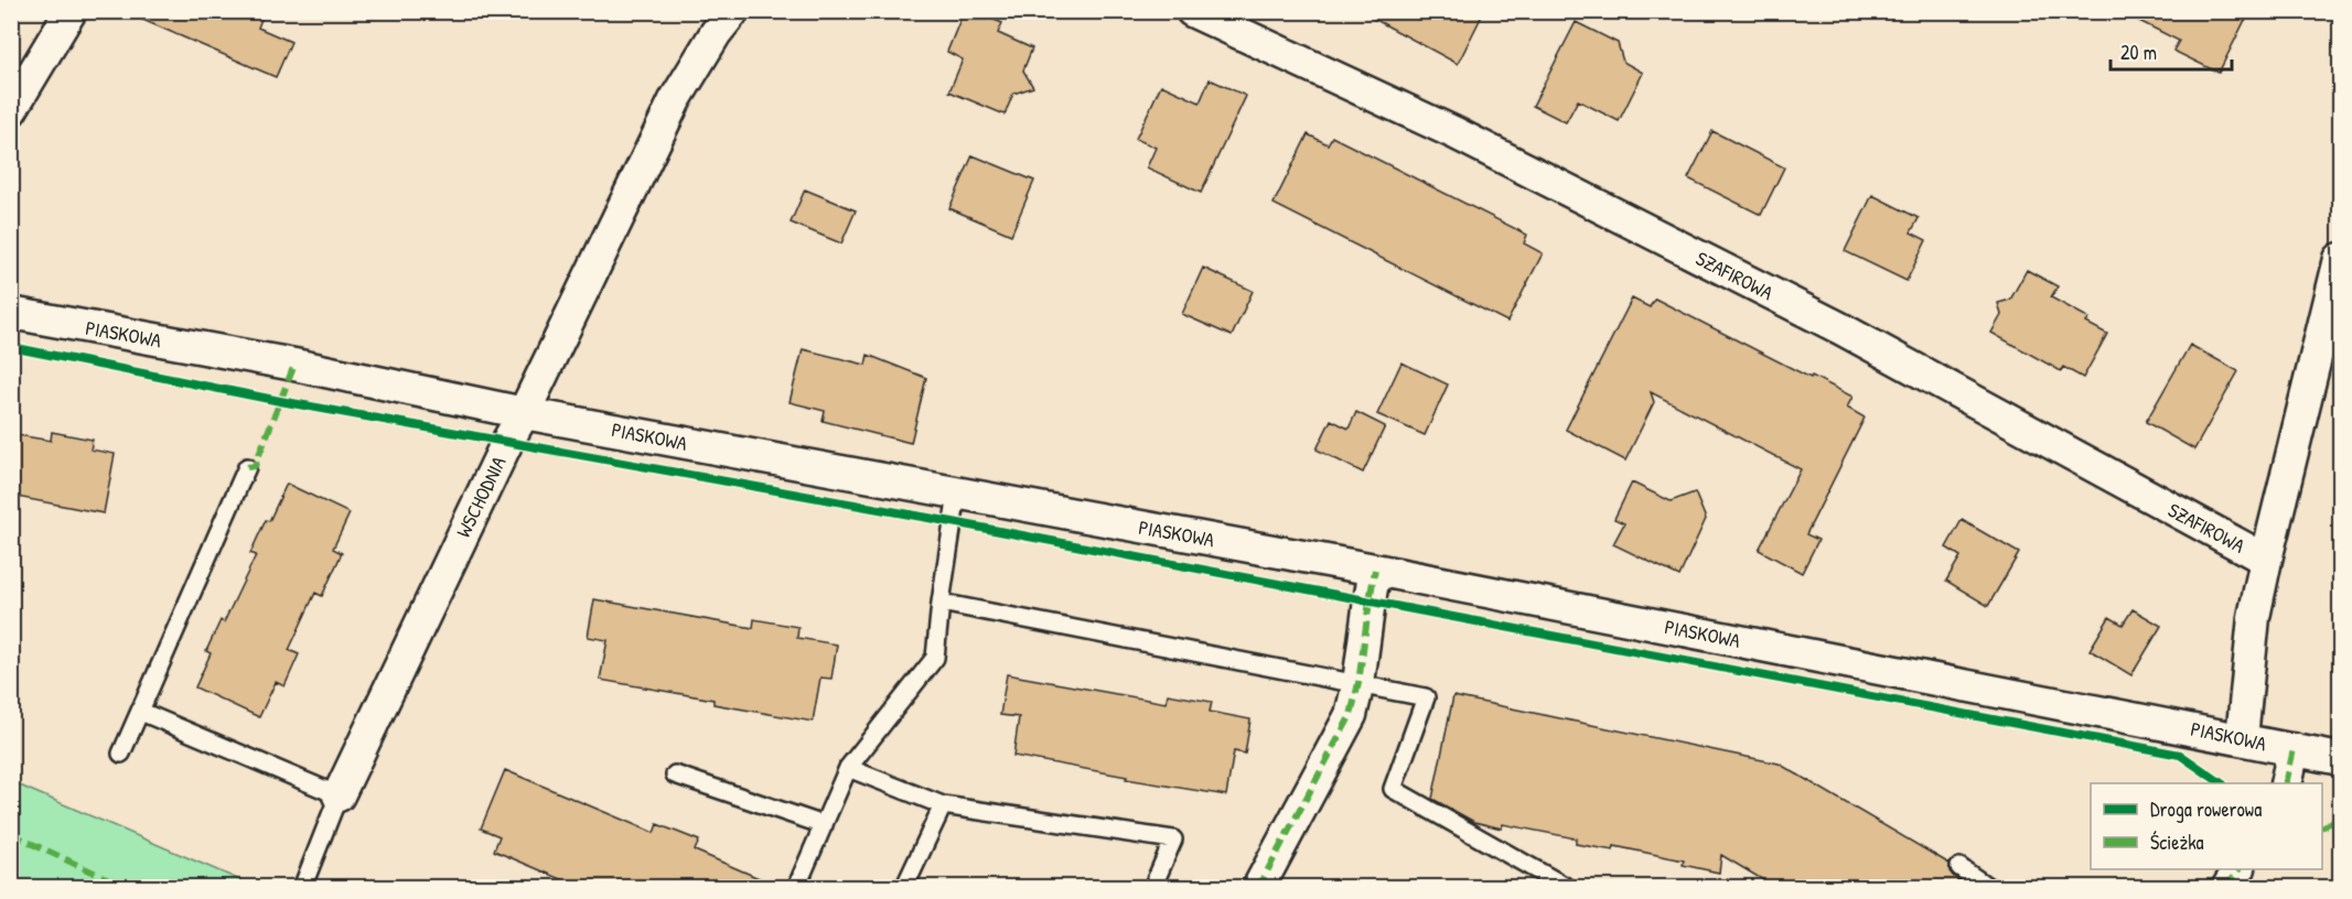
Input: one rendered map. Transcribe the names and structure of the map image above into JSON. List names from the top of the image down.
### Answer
{
  "streets": {
    "street": ["SZAFIROWA", "PIASKOWA", "WSCHODNIA"]
  },
  "crossings": [
    ["SZAFIROWA", "PIASKOWA"],
    ["PIASKOWA", "WSCHODNIA"]
  ],
  "legend": ["Droga rowerowa", "Ścieżka"],
  "scale_bar": "20 m"
}
